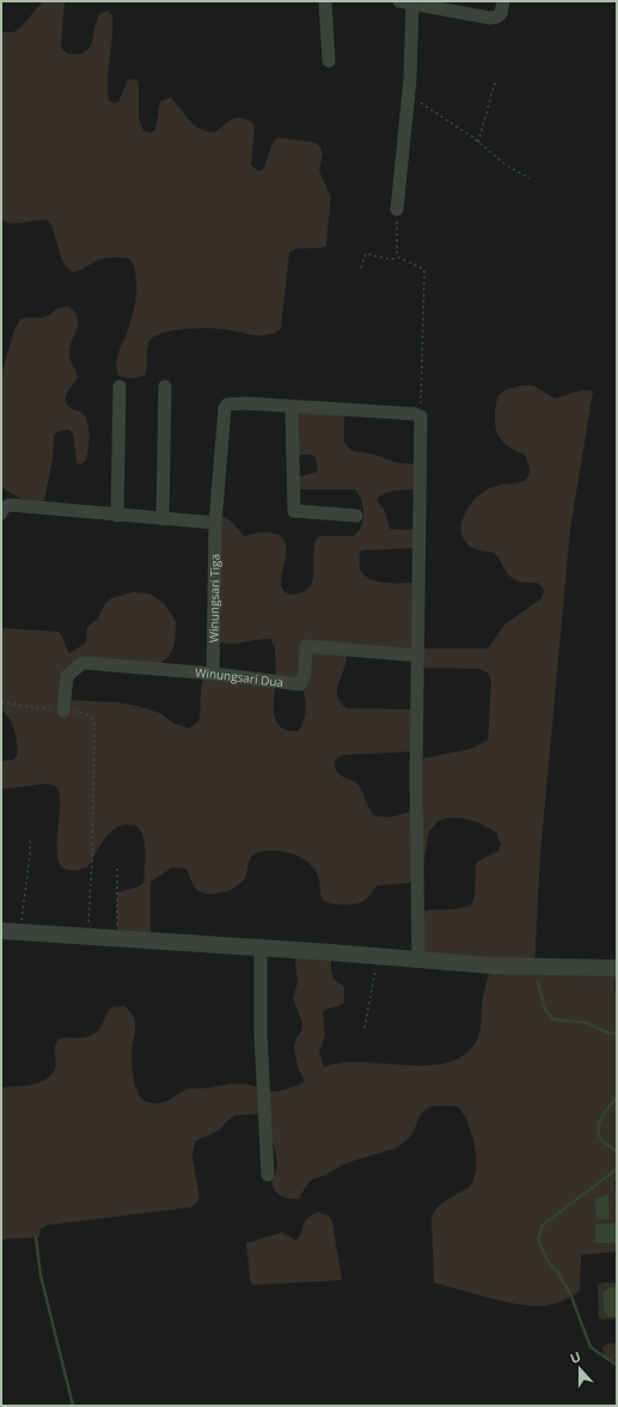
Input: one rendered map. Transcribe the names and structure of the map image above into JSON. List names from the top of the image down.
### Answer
{
  "streets": {
    "street": ["Winungsari Tiga", "Winungsari Dua"]
  },
  "crossings": [
    ["Winungsari Tiga", "Winungsari Dua"]
  ],
  "north": "top"
}
